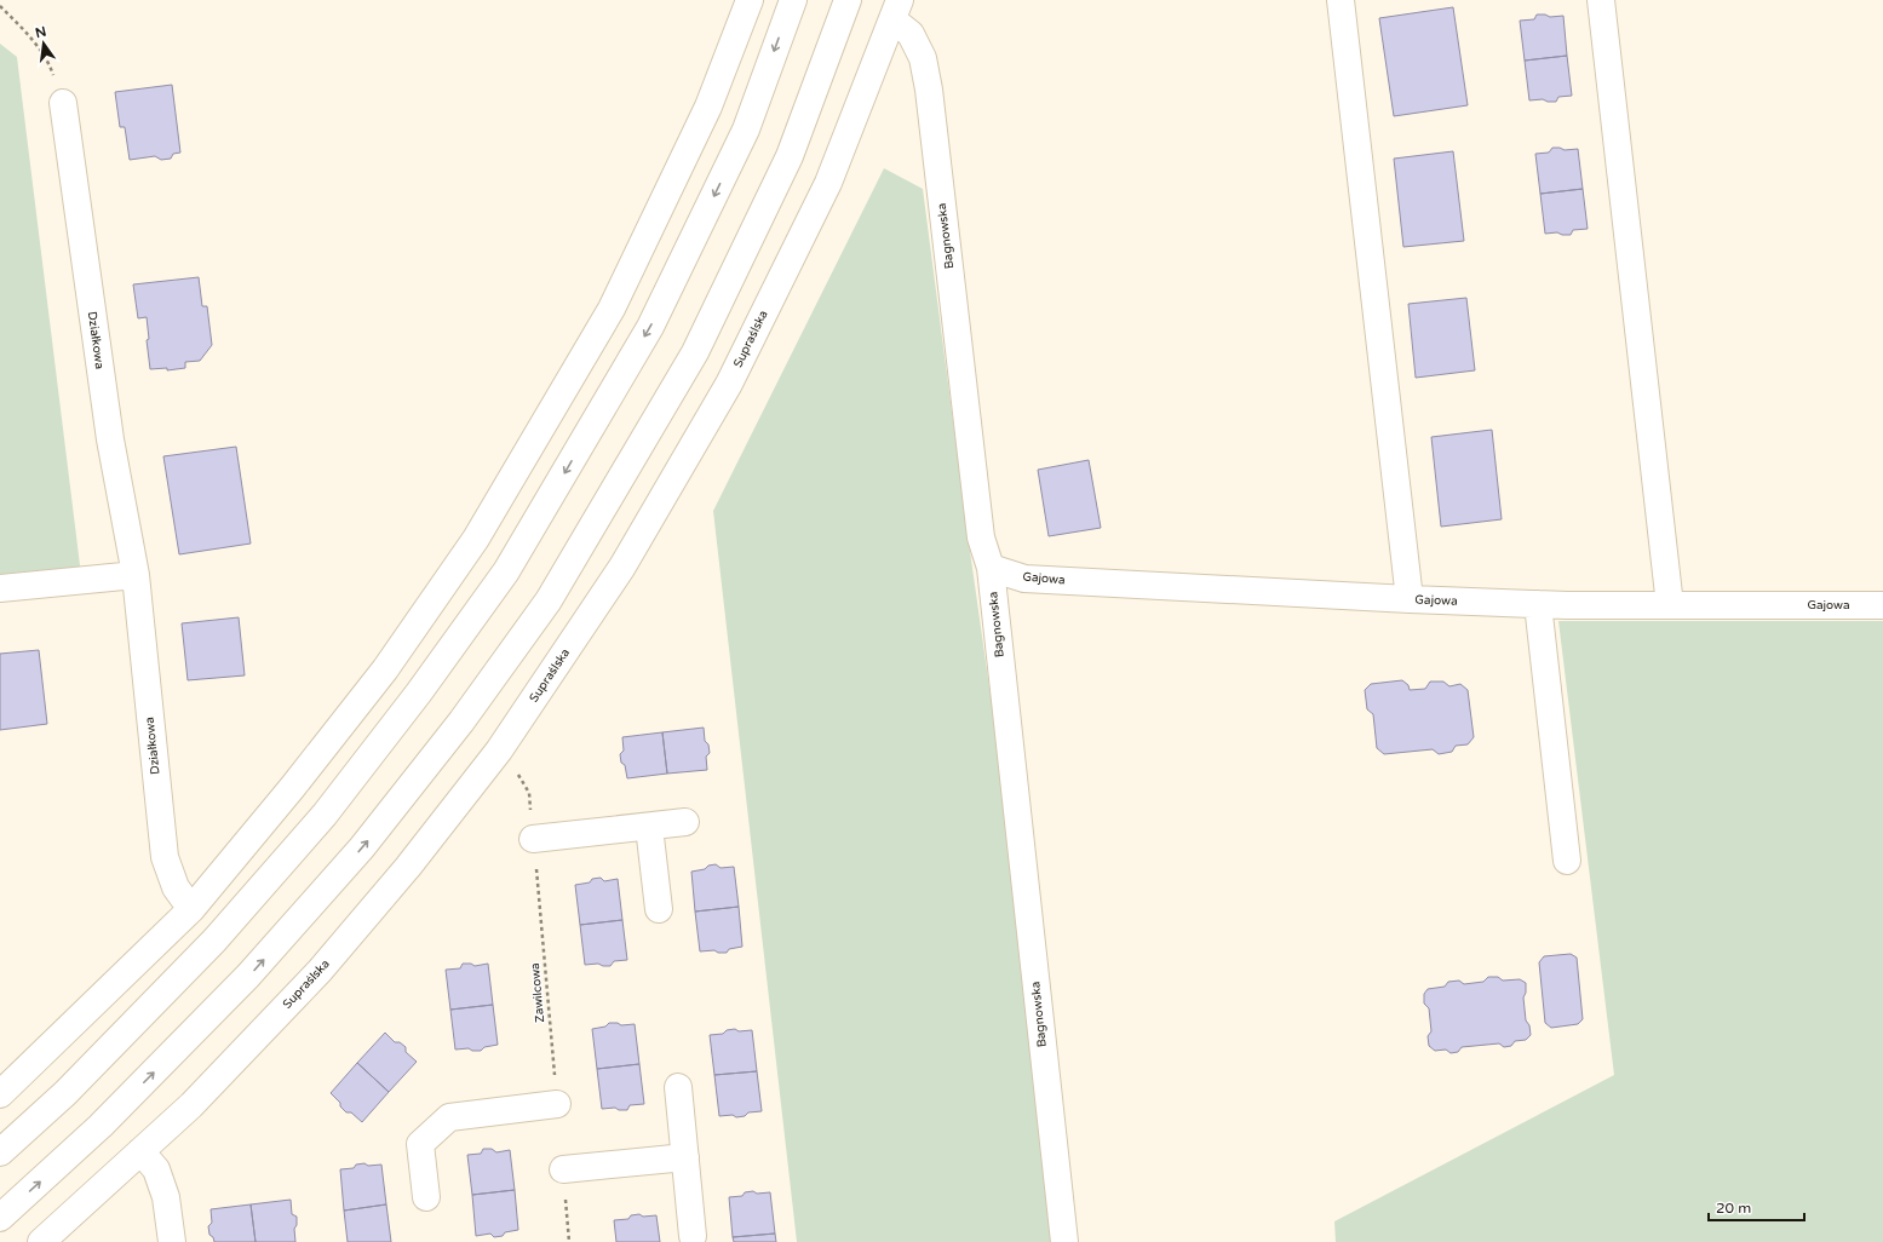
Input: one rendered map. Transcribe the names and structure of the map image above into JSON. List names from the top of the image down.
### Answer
{
  "streets": {
    "street": [
      "Bagnowska",
      "Supraślska",
      "Działkowa",
      "Gajowa"
    ],
    "path": ["Zawilcowa"]
  },
  "crossings": [
    ["Bagnowska", "Supraślska"],
    ["Bagnowska", "Gajowa"],
    ["Supraślska", "Zawilcowa"]
  ],
  "scale_bar": "20 m",
  "north": "top"
}
